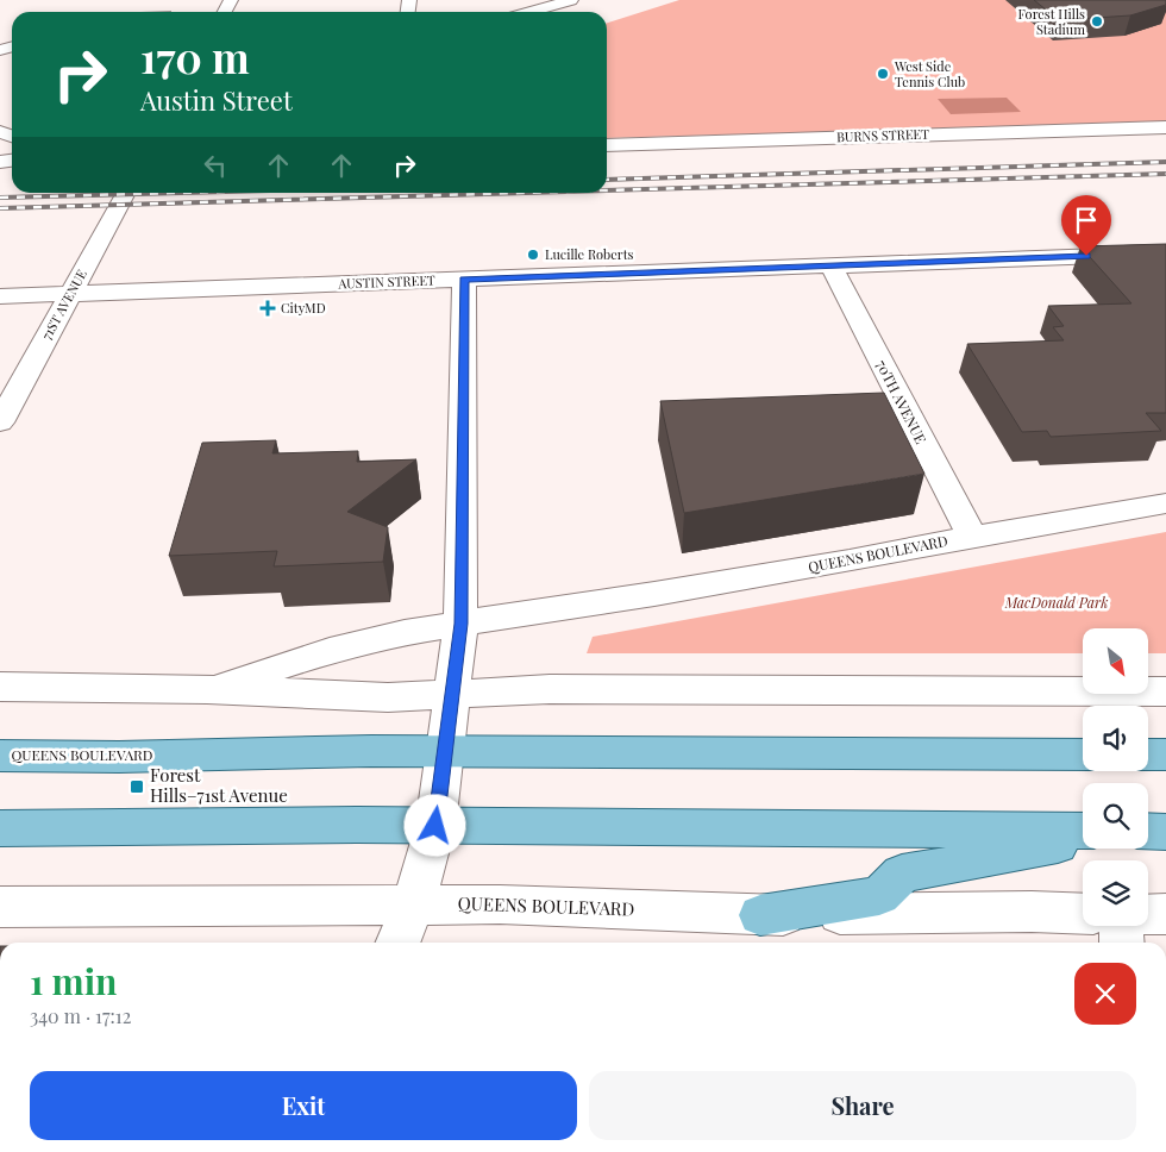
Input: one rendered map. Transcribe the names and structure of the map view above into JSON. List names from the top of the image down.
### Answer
{
  "streets": {
    "main road": ["QUEENS BOULEVARD"],
    "street": [
      "BURNS STREET",
      "AUSTIN STREET",
      "71ST AVENUE",
      "70TH AVENUE"
    ]
  },
  "crossings": [
    ["AUSTIN STREET", "71ST AVENUE"],
    ["AUSTIN STREET", "70TH AVENUE"],
    ["70TH AVENUE", "QUEENS BOULEVARD"]
  ],
  "parks": ["MacDonald Park"],
  "places": {
    "other": ["Forest Hills Stadium", "West Side Tennis Club", "Lucille Roberts"],
    "health": ["CityMD"],
    "transit": ["Forest Hills–71st Avenue"]
  },
  "north": "bottom right",
  "page": {
    "turn": ["170 m", "Austin Street"],
    "heading": ["1 min", "340 m · 17:12"],
    "buttons": ["Exit", "Share"]
  }
}
